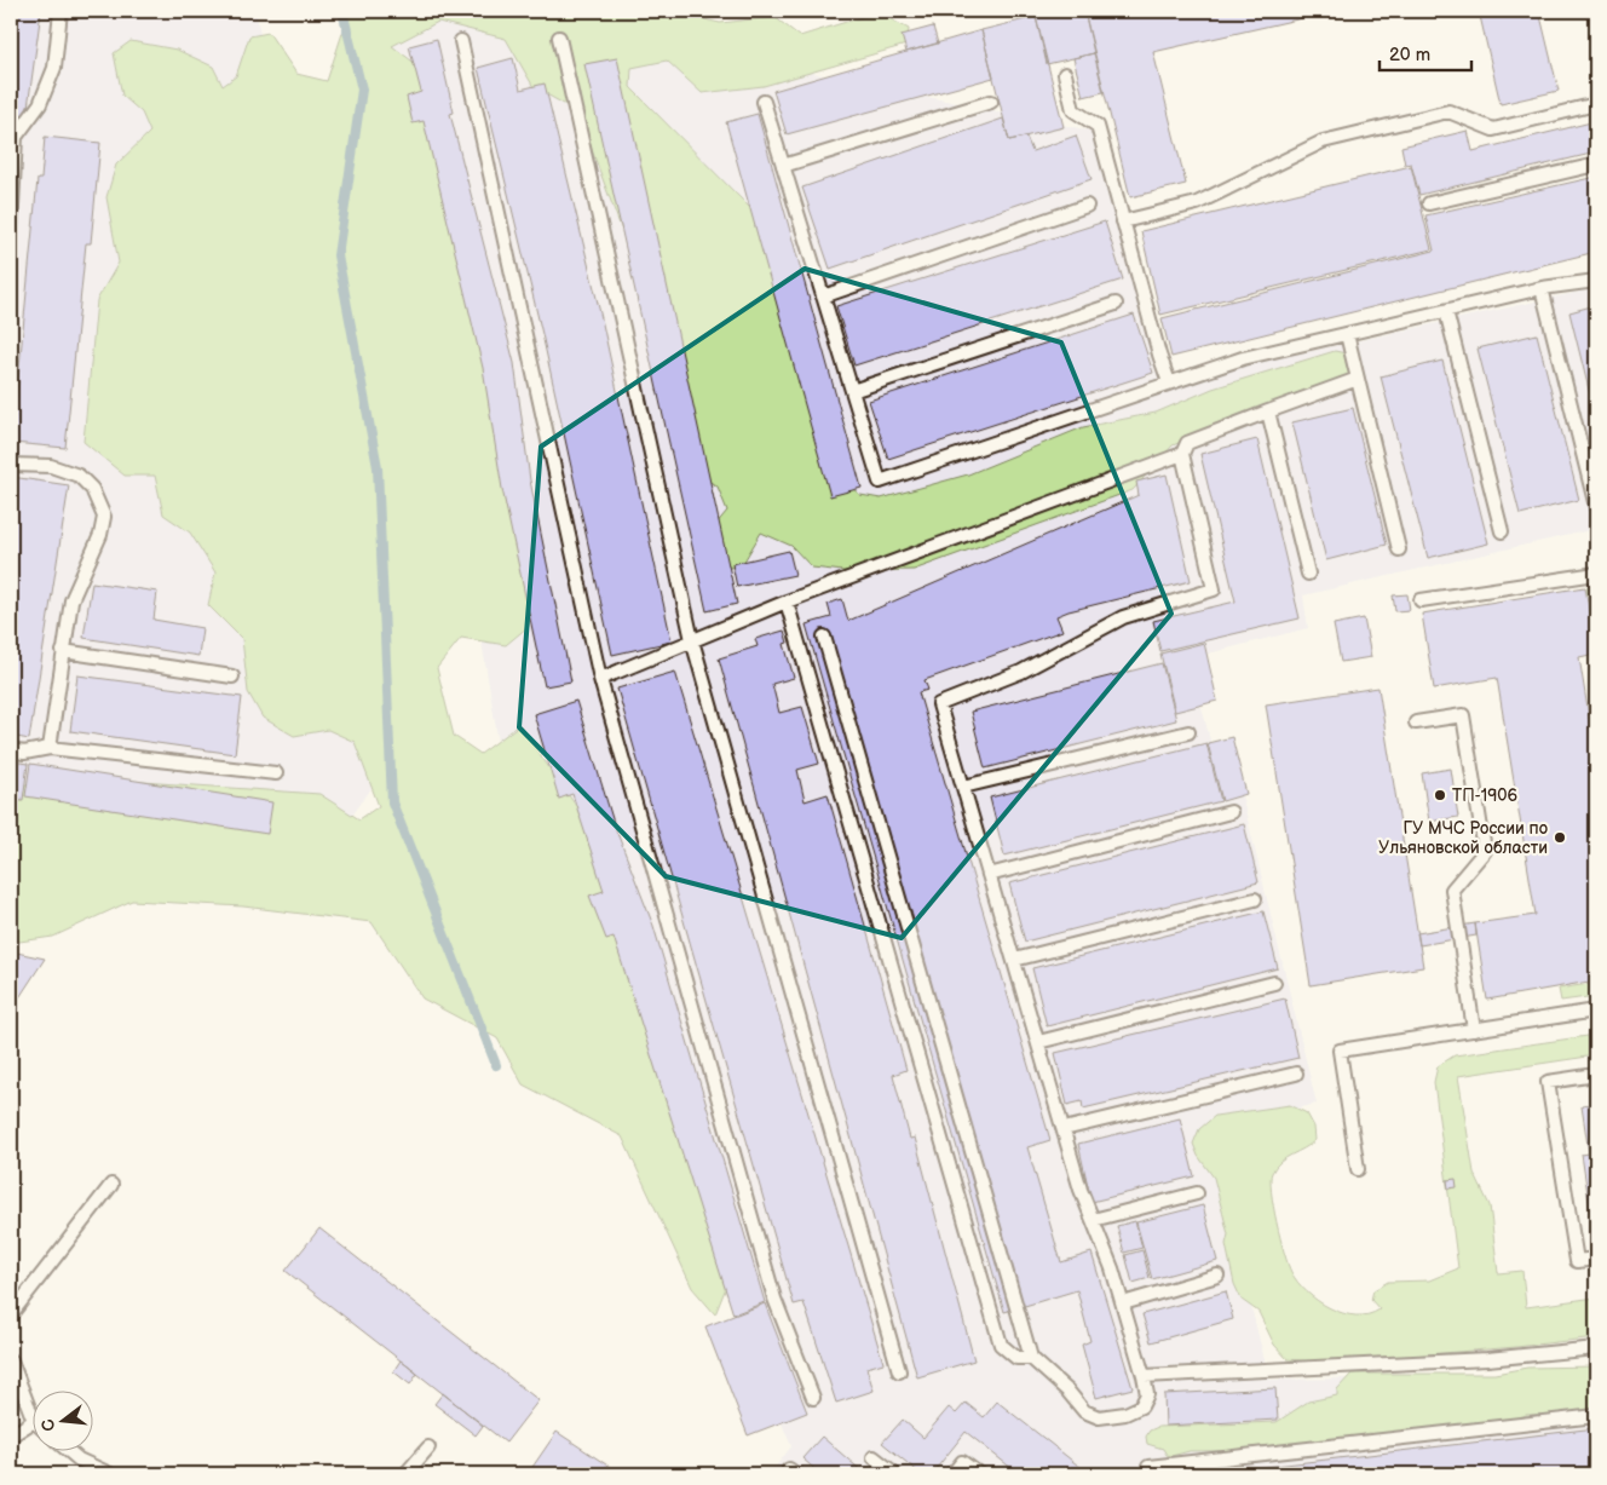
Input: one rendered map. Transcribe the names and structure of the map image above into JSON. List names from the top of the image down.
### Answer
{
  "places": ["ТП-1906", "ГУ МЧС России по Ульяновской области"],
  "scale_bar": "20 m",
  "north": "left"
}
